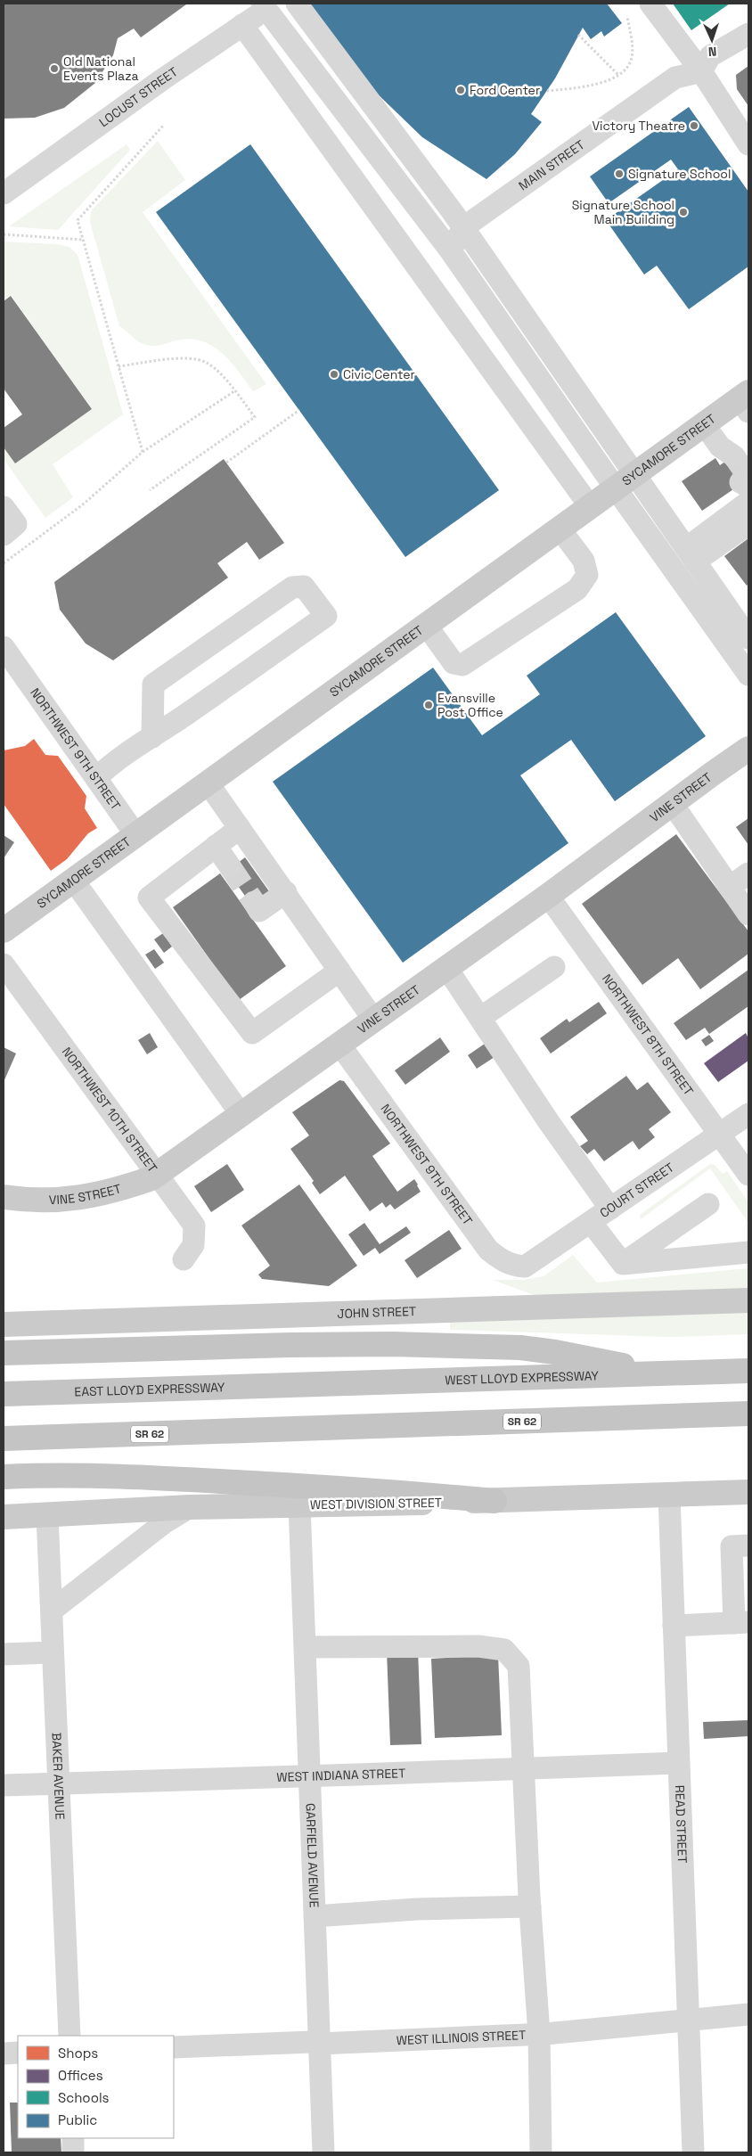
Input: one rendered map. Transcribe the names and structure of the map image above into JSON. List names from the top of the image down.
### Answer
{
  "streets": {
    "highway": ["WEST LLOYD EXPRESSWAY", "EAST LLOYD EXPRESSWAY", "SR 62"],
    "main road": [
      "SYCAMORE STREET",
      "VINE STREET",
      "JOHN STREET",
      "WEST DIVISION STREET"
    ],
    "street": [
      "LOCUST STREET",
      "MAIN STREET",
      "NORTHWEST 9TH STREET",
      "NORTHWEST 8TH STREET",
      "NORTHWEST 10TH STREET",
      "COURT STREET",
      "WEST INDIANA STREET",
      "BAKER AVENUE",
      "READ STREET",
      "GARFIELD AVENUE",
      "WEST ILLINOIS STREET"
    ]
  },
  "crossings": [
    ["SYCAMORE STREET", "NORTHWEST 9TH STREET"],
    ["NORTHWEST 9TH STREET", "VINE STREET"],
    ["NORTHWEST 9TH STREET", "COURT STREET"],
    ["VINE STREET", "NORTHWEST 8TH STREET"],
    ["VINE STREET", "NORTHWEST 10TH STREET"],
    ["NORTHWEST 8TH STREET", "COURT STREET"],
    ["WEST LLOYD EXPRESSWAY", "EAST LLOYD EXPRESSWAY"],
    ["WEST DIVISION STREET", "BAKER AVENUE"],
    ["WEST DIVISION STREET", "READ STREET"],
    ["WEST DIVISION STREET", "GARFIELD AVENUE"],
    ["WEST INDIANA STREET", "BAKER AVENUE"],
    ["WEST INDIANA STREET", "READ STREET"],
    ["WEST INDIANA STREET", "GARFIELD AVENUE"],
    ["READ STREET", "WEST ILLINOIS STREET"],
    ["GARFIELD AVENUE", "WEST ILLINOIS STREET"]
  ],
  "places": [
    "Old National Events Plaza",
    "Ford Center",
    "Victory Theatre",
    "Signature School",
    "Signature School Main Building",
    "Civic Center",
    "Evansville Post Office"
  ],
  "legend": [
    "Shops",
    "Offices",
    "Schools",
    "Public"
  ],
  "north": "bottom"
}
